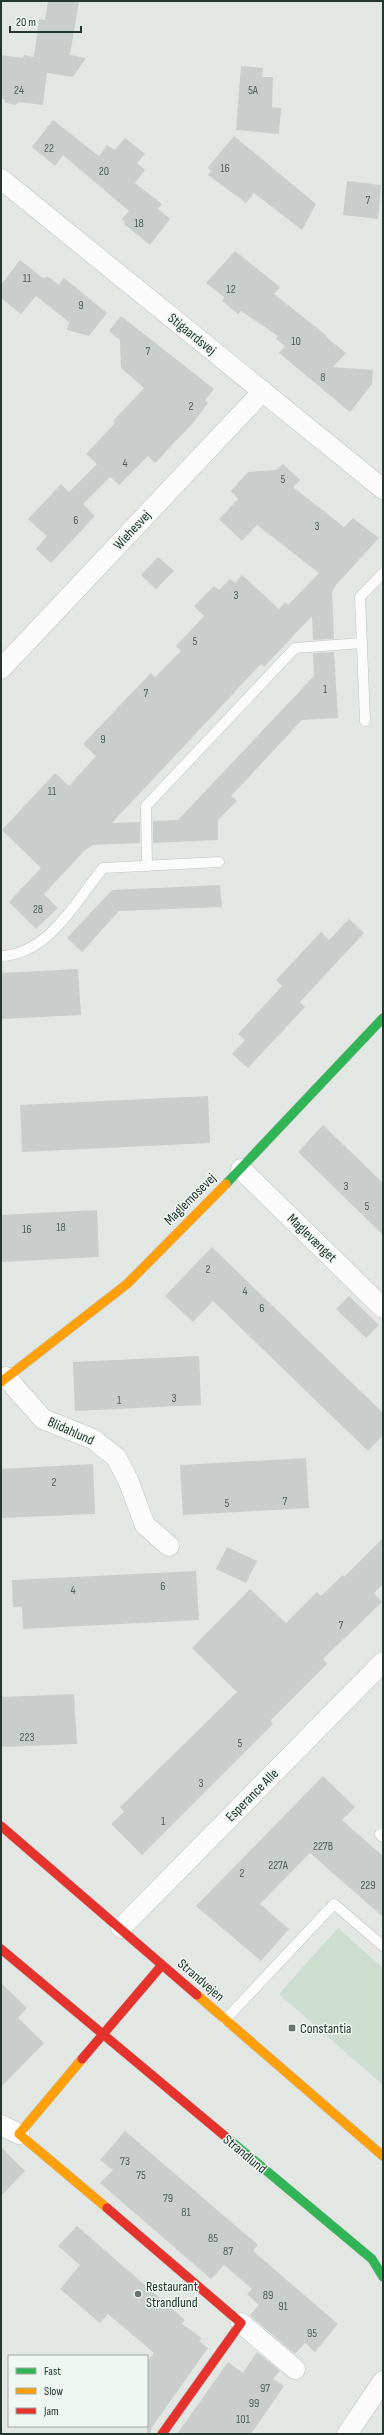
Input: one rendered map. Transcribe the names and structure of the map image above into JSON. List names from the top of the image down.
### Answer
{
  "streets": {
    "street": [
      "Stigaardsvej",
      "Wiehesvej",
      "Maglemosevej",
      "Maglevænget",
      "Blidahlund",
      "Esperance Alle",
      "Strandvejen",
      "Strandlund"
    ]
  },
  "crossings": [
    ["Stigaardsvej", "Wiehesvej"],
    ["Maglemosevej", "Maglevænget"],
    ["Maglemosevej", "Blidahlund"],
    ["Esperance Alle", "Strandvejen"]
  ],
  "places": {
    "transit": ["Constantia"],
    "other": ["Restaurant Strandlund"]
  },
  "house_numbers": [
    "24",
    "5A",
    "22",
    "16",
    "20",
    "7",
    "18",
    "11",
    "12",
    "9",
    "10",
    "7",
    "8",
    "2",
    "4",
    "5",
    "6",
    "3",
    "3",
    "5",
    "1",
    "7",
    "9",
    "11",
    "28",
    "3",
    "5",
    "18",
    "16",
    "2",
    "4",
    "6",
    "3",
    "1",
    "2",
    "7",
    "5",
    "6",
    "4",
    "7",
    "223",
    "5",
    "3",
    "1",
    "227B",
    "227A",
    "2",
    "229",
    "73",
    "75",
    "79",
    "81",
    "85",
    "87",
    "89",
    "91",
    "95",
    "97",
    "99",
    "101"
  ],
  "legend": ["Fast", "Slow", "Jam"],
  "scale_bar": "20 m"
}
